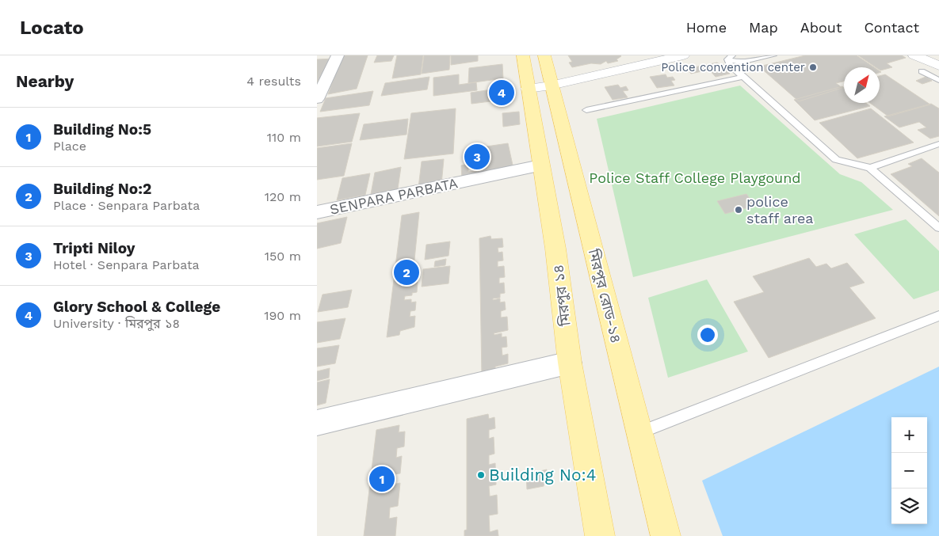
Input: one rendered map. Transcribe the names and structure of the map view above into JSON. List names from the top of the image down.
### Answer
{
  "streets": {
    "main road": ["মিরপুর ১৪", "মিরপুর রোড-১৪"],
    "street": ["SENPARA PARBATA"]
  },
  "crossings": [
    ["SENPARA PARBATA", "মিরপুর ১৪"]
  ],
  "parks": ["Police Staff College Playgound"],
  "places": ["Police convention center", "police staff area", "Building No:4"],
  "north": "top right",
  "page": {
    "header": "Locato",
    "nav": [
      "Home",
      "Map",
      "About",
      "Contact"
    ],
    "heading": ["Nearby", "4 results"],
    "pins": [
      "4",
      "3",
      "2",
      "1"
    ],
    "list": [
      {
        "mark": "1",
        "name": "Building No:5",
        "note": "Place",
        "value": "110 m"
      },
      {
        "mark": "2",
        "name": "Building No:2",
        "note": "Place · Senpara Parbata",
        "value": "120 m"
      },
      {
        "mark": "3",
        "name": "Tripti Niloy",
        "note": "Hotel · Senpara Parbata",
        "value": "150 m"
      },
      {
        "mark": "4",
        "name": "Glory School & College",
        "note": "University · মিরপুর ১৪",
        "value": "190 m"
      }
    ],
    "map_buttons": ["+", "−"]
  }
}
